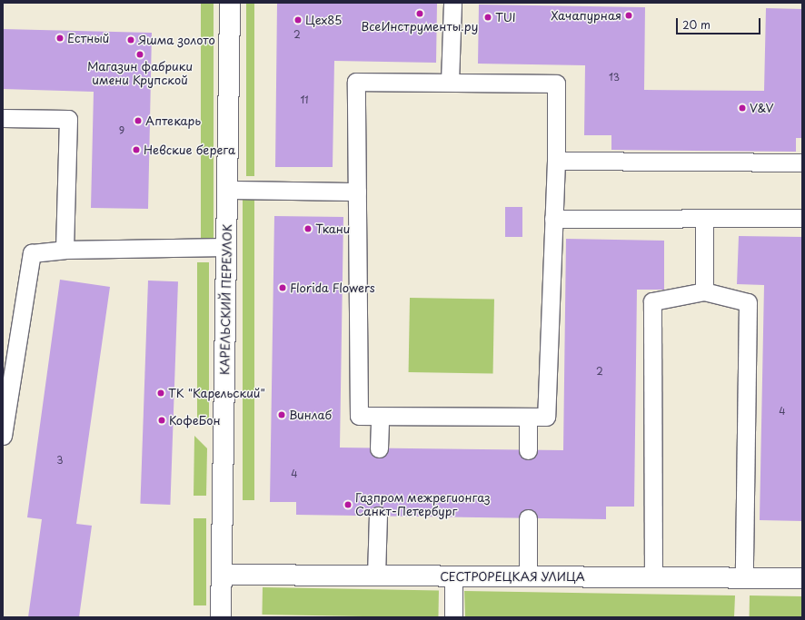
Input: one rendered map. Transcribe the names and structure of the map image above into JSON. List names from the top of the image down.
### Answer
{
  "streets": {
    "street": ["КАРЕЛЬСКИЙ ПЕРЕУЛОК", "СЕСТРОРЕЦКАЯ УЛИЦА"]
  },
  "crossings": [
    ["КАРЕЛЬСКИЙ ПЕРЕУЛОК", "СЕСТРОРЕЦКАЯ УЛИЦА"]
  ],
  "places": [
    "ВсеИнструменты.ру",
    "Хачапурная",
    "TUI",
    "Цех85",
    "Естный",
    "Яшма золото",
    "Магазин фабрики имени Крупской",
    "V&V",
    "Аптекарь",
    "Невские берега",
    "Ткани",
    "Florida Flowers",
    "ТК \"Карельский\"",
    "Винлаб",
    "КофеБон",
    "Газпром межрегионгаз Санкт-Петербург"
  ],
  "house_numbers": [
    "2",
    "13",
    "11",
    "9",
    "2",
    "4",
    "3",
    "4"
  ],
  "scale_bar": "20 m"
}
